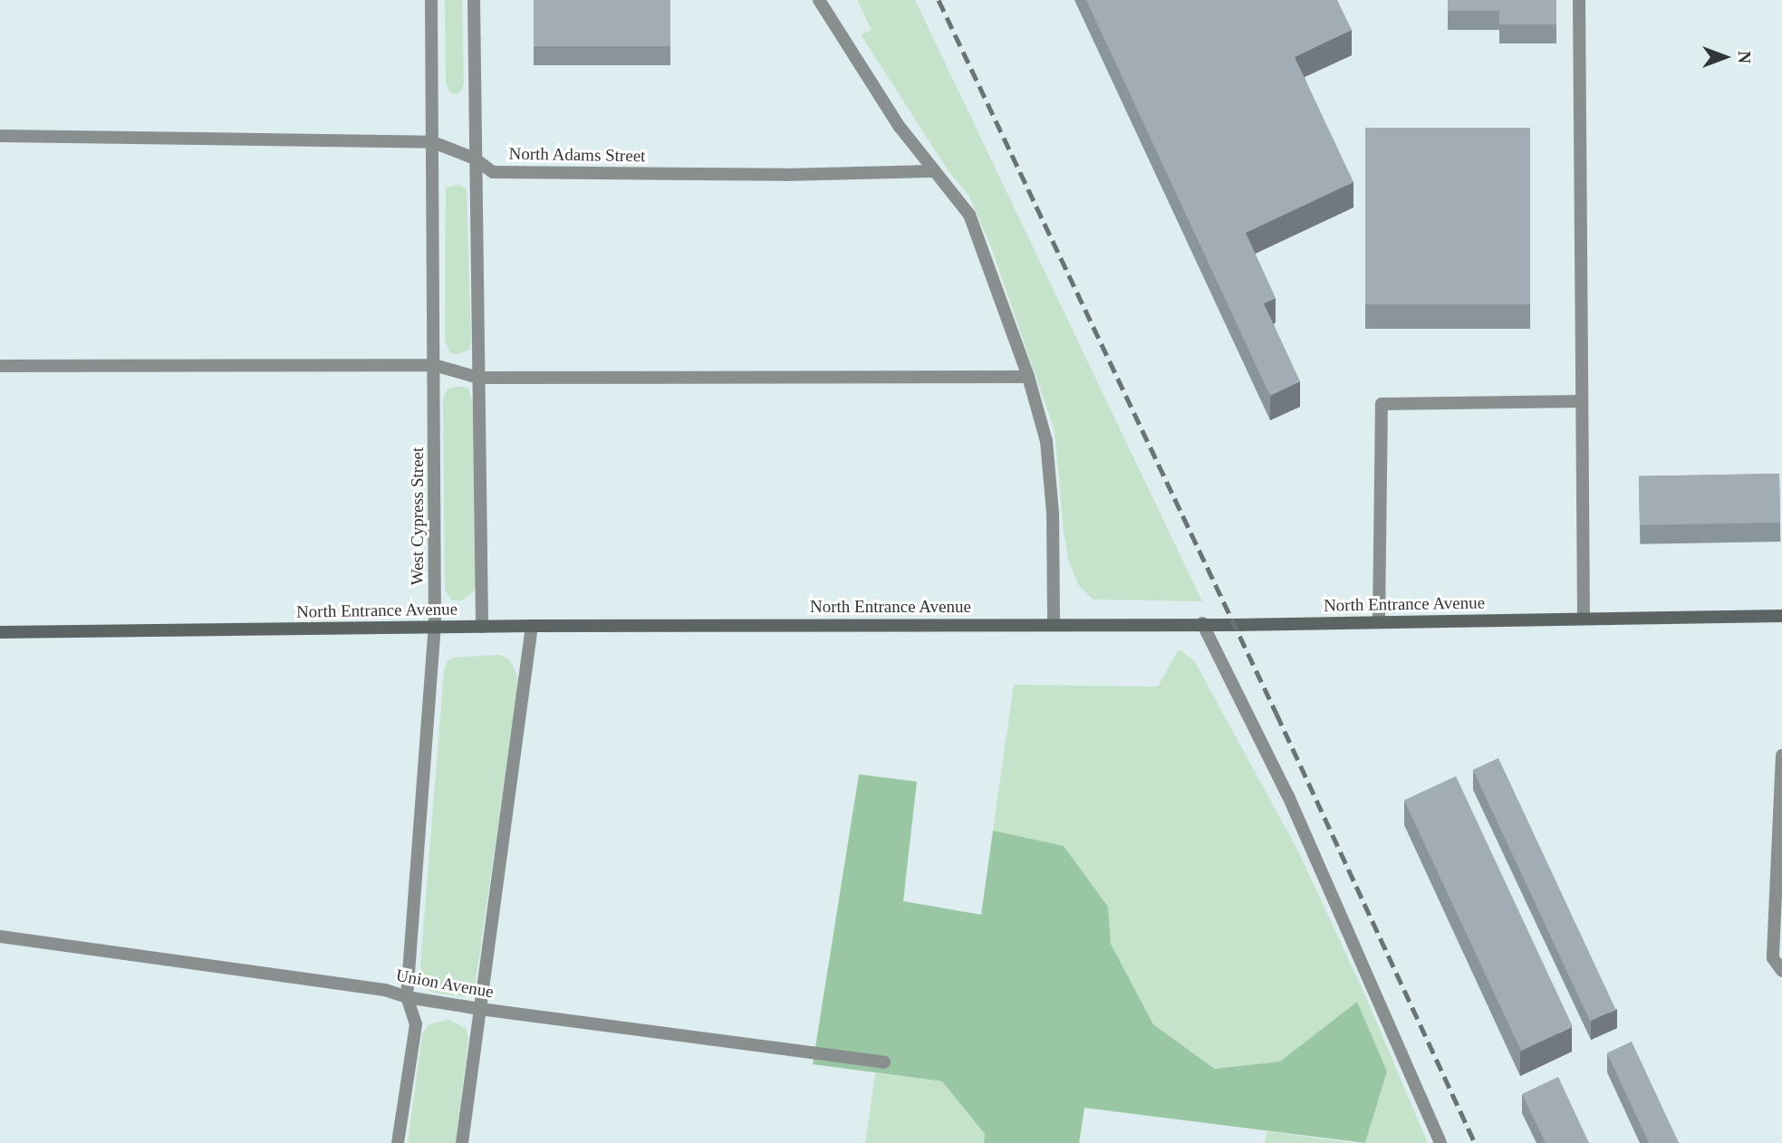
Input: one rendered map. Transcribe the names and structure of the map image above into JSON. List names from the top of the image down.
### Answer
{
  "streets": {
    "main road": ["North Entrance Avenue"],
    "street": ["North Adams Street", "West Cypress Street", "Union Avenue"]
  },
  "crossings": [
    ["North Adams Street", "West Cypress Street"],
    ["West Cypress Street", "North Entrance Avenue"],
    ["West Cypress Street", "Union Avenue"]
  ],
  "north": "right"
}
